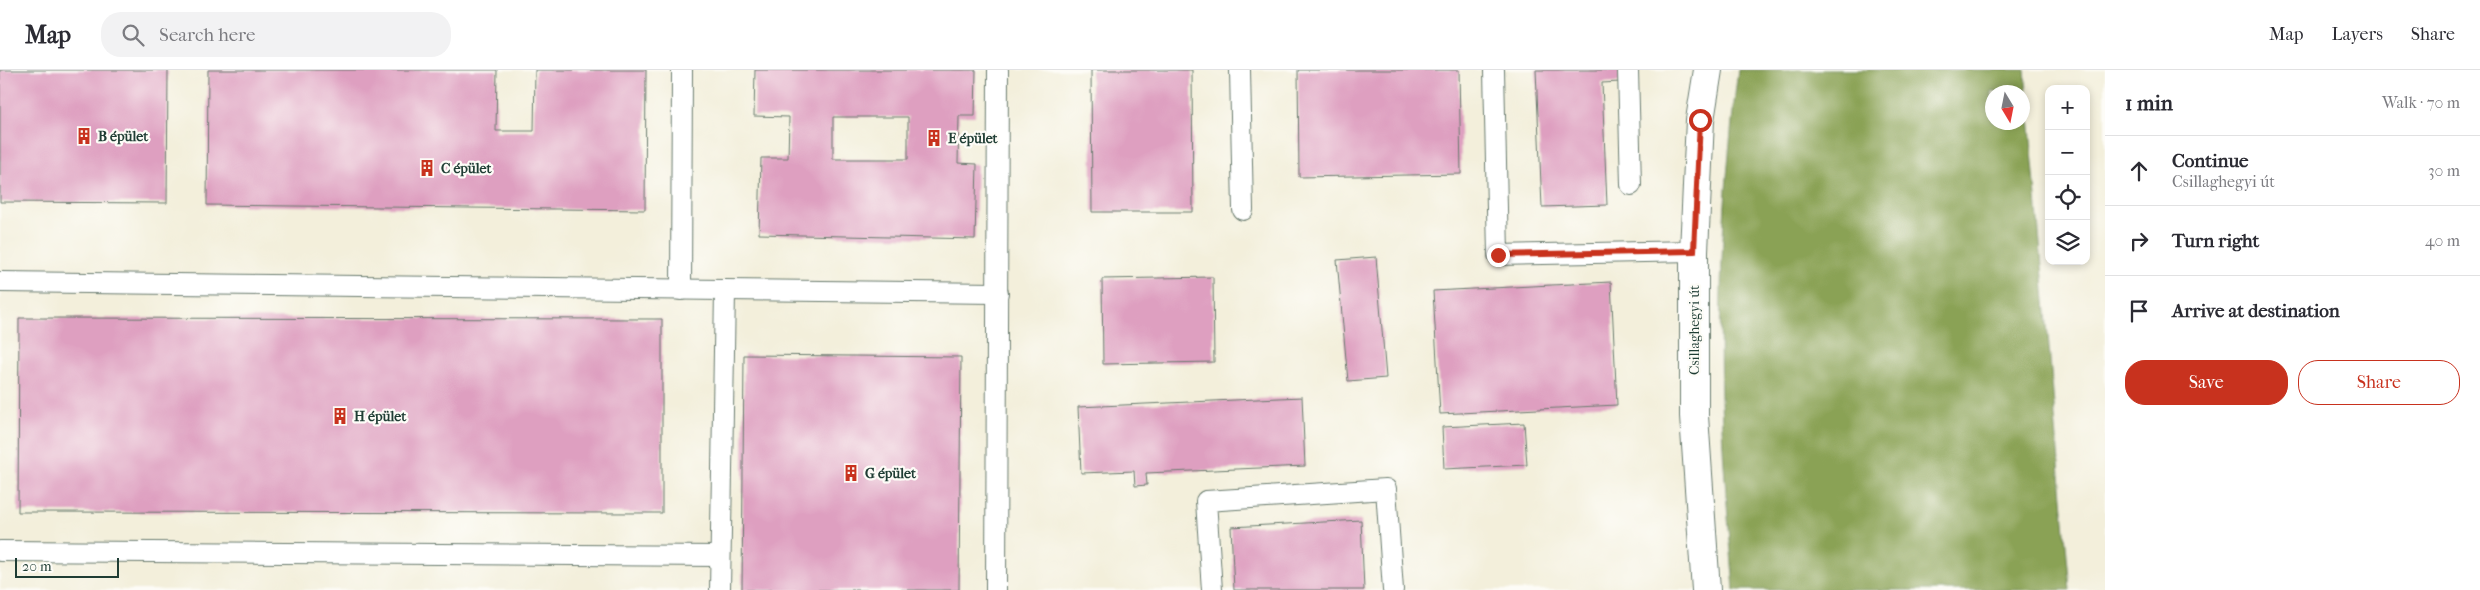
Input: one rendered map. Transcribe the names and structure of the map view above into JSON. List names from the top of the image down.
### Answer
{
  "streets": {
    "street": ["Csillaghegyi út"]
  },
  "places": {
    "building": [
      "B épület",
      "E épület",
      "C épület",
      "H épület",
      "G épület"
    ]
  },
  "scale_bar": "20 m",
  "north": "bottom",
  "page": {
    "header": "Map",
    "search": "Search here",
    "nav": ["Map", "Layers", "Share"],
    "heading": ["1 min", "Walk · 70 m"],
    "map_buttons": ["+", "−"],
    "list": [
      ["Continue", "Csillaghegyi út", "30 m"],
      ["Turn right", "40 m"],
      "Arrive at destination"
    ],
    "buttons": ["Save", "Share"],
    "scale": "20 m"
  }
}
